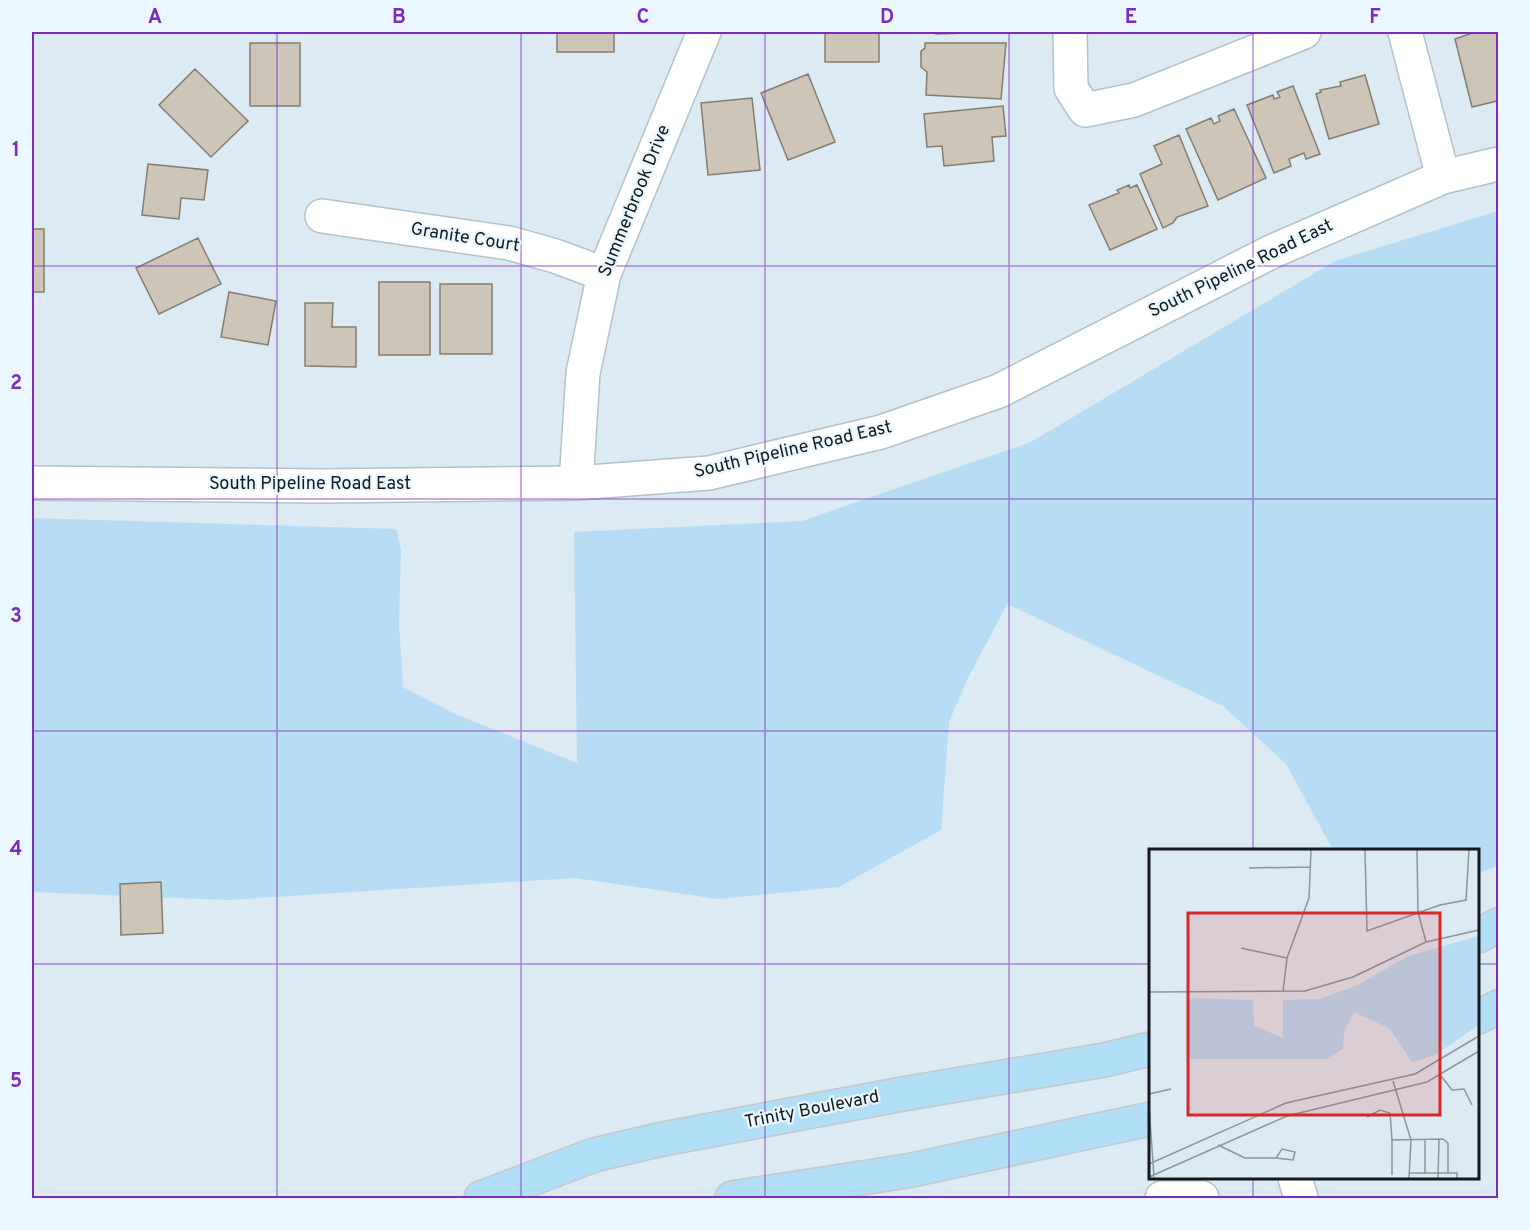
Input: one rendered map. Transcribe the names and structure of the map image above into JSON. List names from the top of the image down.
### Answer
{
  "streets": {
    "main road": ["Trinity Boulevard"],
    "street": ["Summerbrook Drive", "Granite Court", "South Pipeline Road East"]
  },
  "crossings": [
    ["Summerbrook Drive", "Granite Court"],
    ["Summerbrook Drive", "South Pipeline Road East"]
  ],
  "grid": {
    "columns": [
      "A",
      "B",
      "C",
      "D",
      "E",
      "F"
    ],
    "rows": [
      "1",
      "2",
      "3",
      "4",
      "5"
    ]
  }
}
